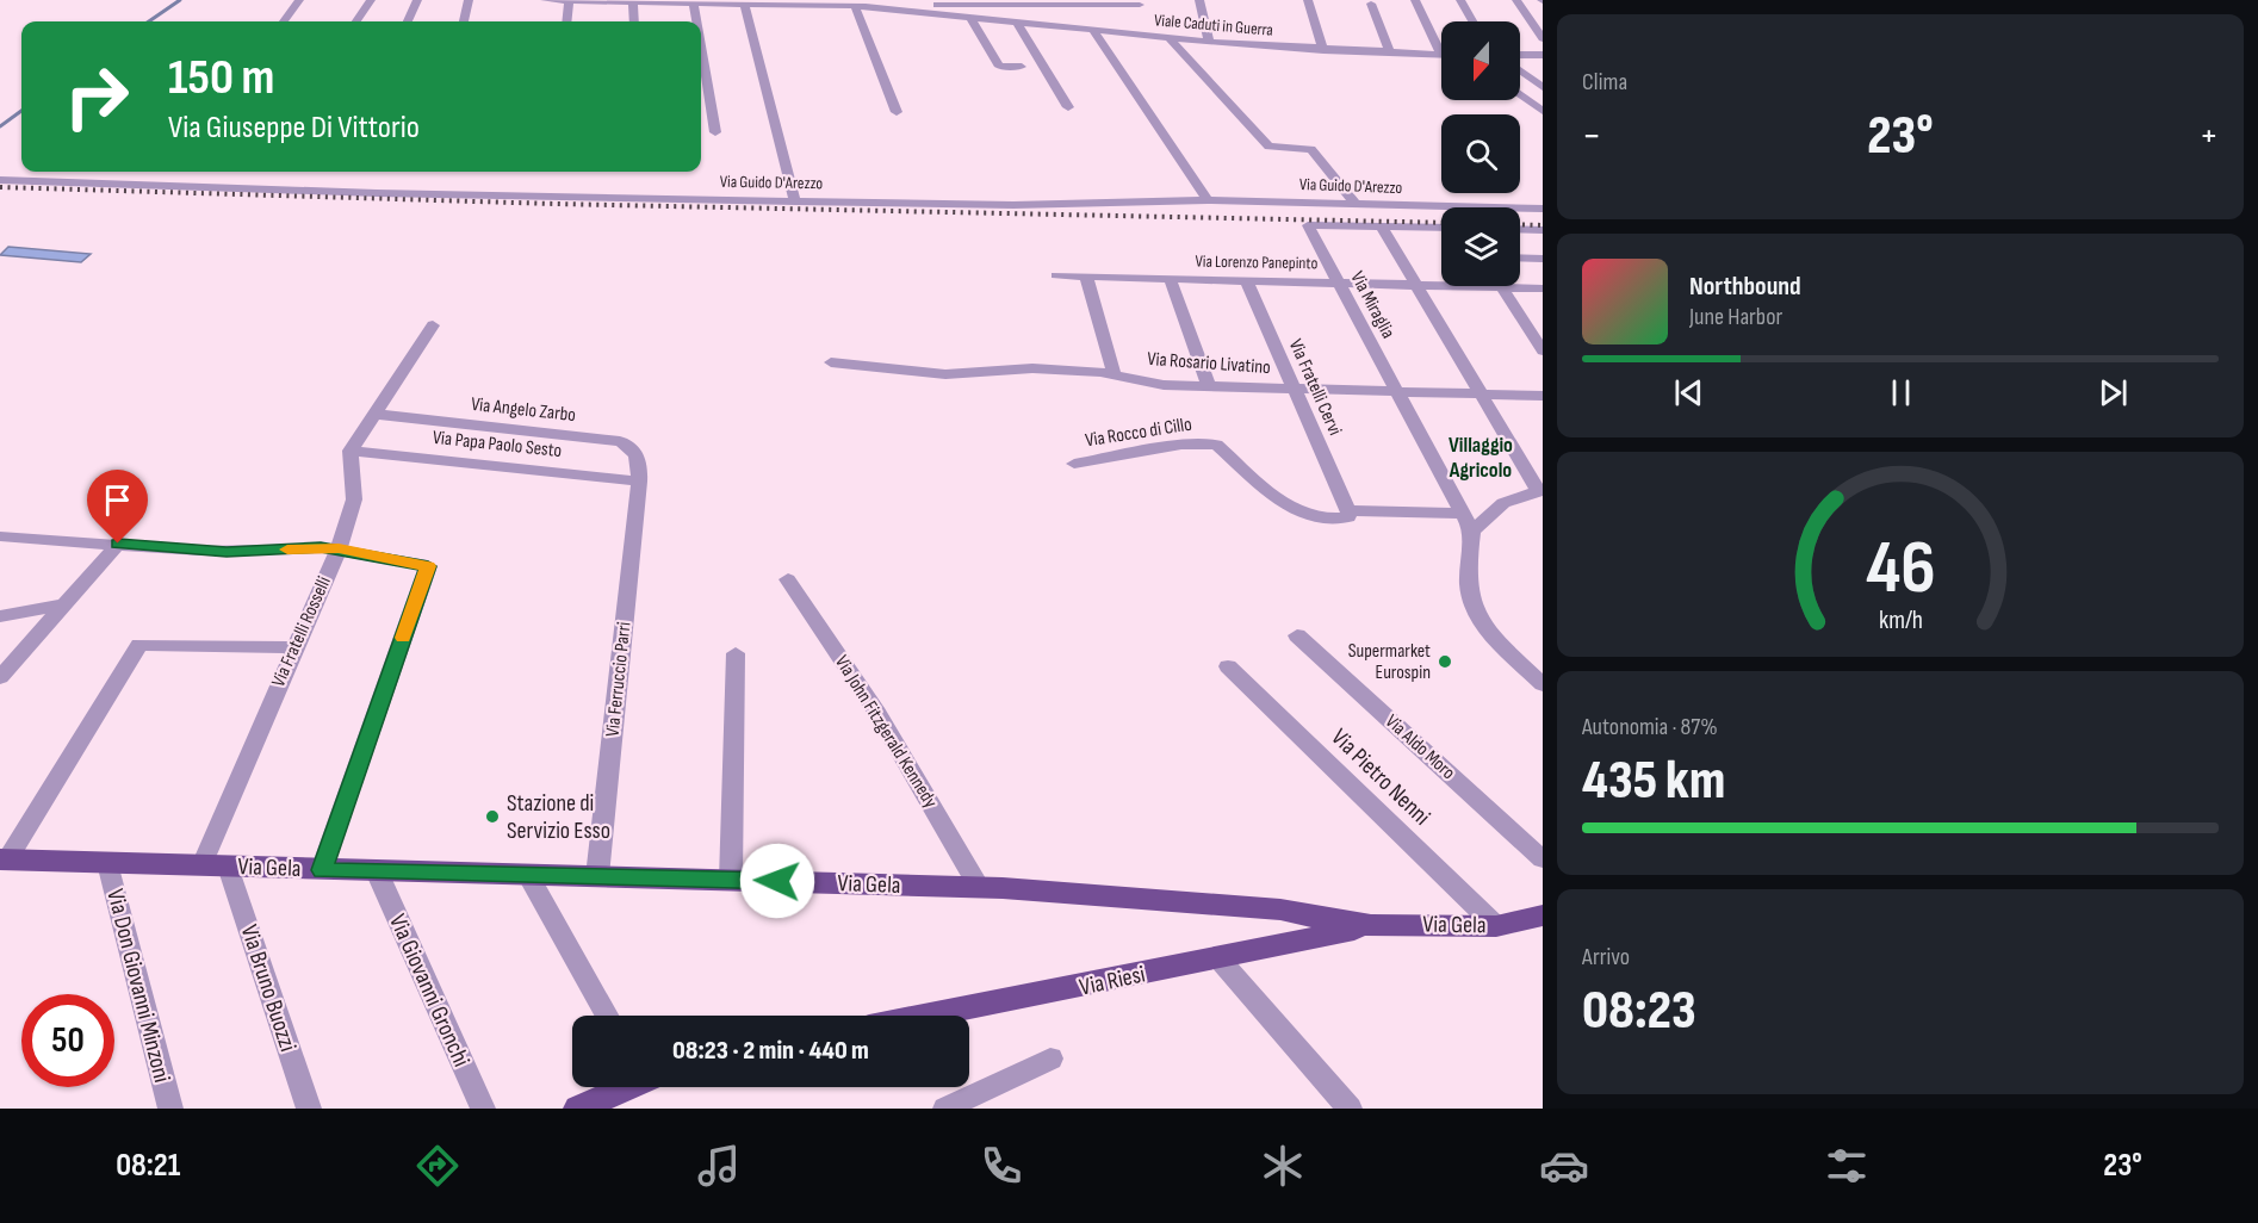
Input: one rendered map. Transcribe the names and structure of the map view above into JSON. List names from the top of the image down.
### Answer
{
  "streets": {
    "main road": ["Via Gela", "Via Riesi"],
    "street": [
      "Viale Caduti in Guerra",
      "Via Guido D'Arezzo",
      "Via Lorenzo Panepinto",
      "Via Miraglia",
      "Via Rosario Livatino",
      "Via Fratelli Cervi",
      "Via Angelo Zarbo",
      "Via Rocco di Cillo",
      "Via Papa Paolo Sesto",
      "Via Fratelli Rosselli",
      "Via Ferruccio Parri",
      "Via John Fitzgerald Kennedy",
      "Via Aldo Moro",
      "Via Pietro Nenni",
      "Via Don Giovanni Minzoni",
      "Via Bruno Buozzi",
      "Via Giovanni Gronchi"
    ]
  },
  "crossings": [
    ["Via Lorenzo Panepinto", "Via Miraglia"],
    ["Via Lorenzo Panepinto", "Via Fratelli Cervi"],
    ["Via Miraglia", "Via Rosario Livatino"],
    ["Via Rosario Livatino", "Via Fratelli Cervi"],
    ["Via Fratelli Cervi", "Via Rocco di Cillo"],
    ["Via Angelo Zarbo", "Via Papa Paolo Sesto"],
    ["Via Angelo Zarbo", "Via Ferruccio Parri"],
    ["Via Papa Paolo Sesto", "Via Fratelli Rosselli"],
    ["Via Papa Paolo Sesto", "Via Ferruccio Parri"],
    ["Via Fratelli Rosselli", "Via Gela"],
    ["Via Fratelli Rosselli", "Via Bruno Buozzi"],
    ["Via Ferruccio Parri", "Via Gela"],
    ["Via John Fitzgerald Kennedy", "Via Gela"],
    ["Via Pietro Nenni", "Via Gela"],
    ["Via Gela", "Via Riesi"],
    ["Via Gela", "Via Don Giovanni Minzoni"],
    ["Via Gela", "Via Bruno Buozzi"],
    ["Via Gela", "Via Giovanni Gronchi"]
  ],
  "districts": ["Villaggio Agricolo"],
  "places": ["Supermarket Eurospin", "Stazione di Servizio Esso"],
  "north": "bottom",
  "page": {
    "tile": [
      "Clima",
      ["Autonomia · 87%", "435 km"],
      ["Arrivo", "08:23"]
    ],
    "turn": ["150 m", "Via Giuseppe Di Vittorio"],
    "heat": ["−", "23°", "+"],
    "song": ["Northbound", "June Harbor"],
    "limit": "50",
    "trip": "08:23 · 2 min · 440 m",
    "tabs": ["08:21", "23°"],
    "gauge": ["46", "km/h"]
  }
}
